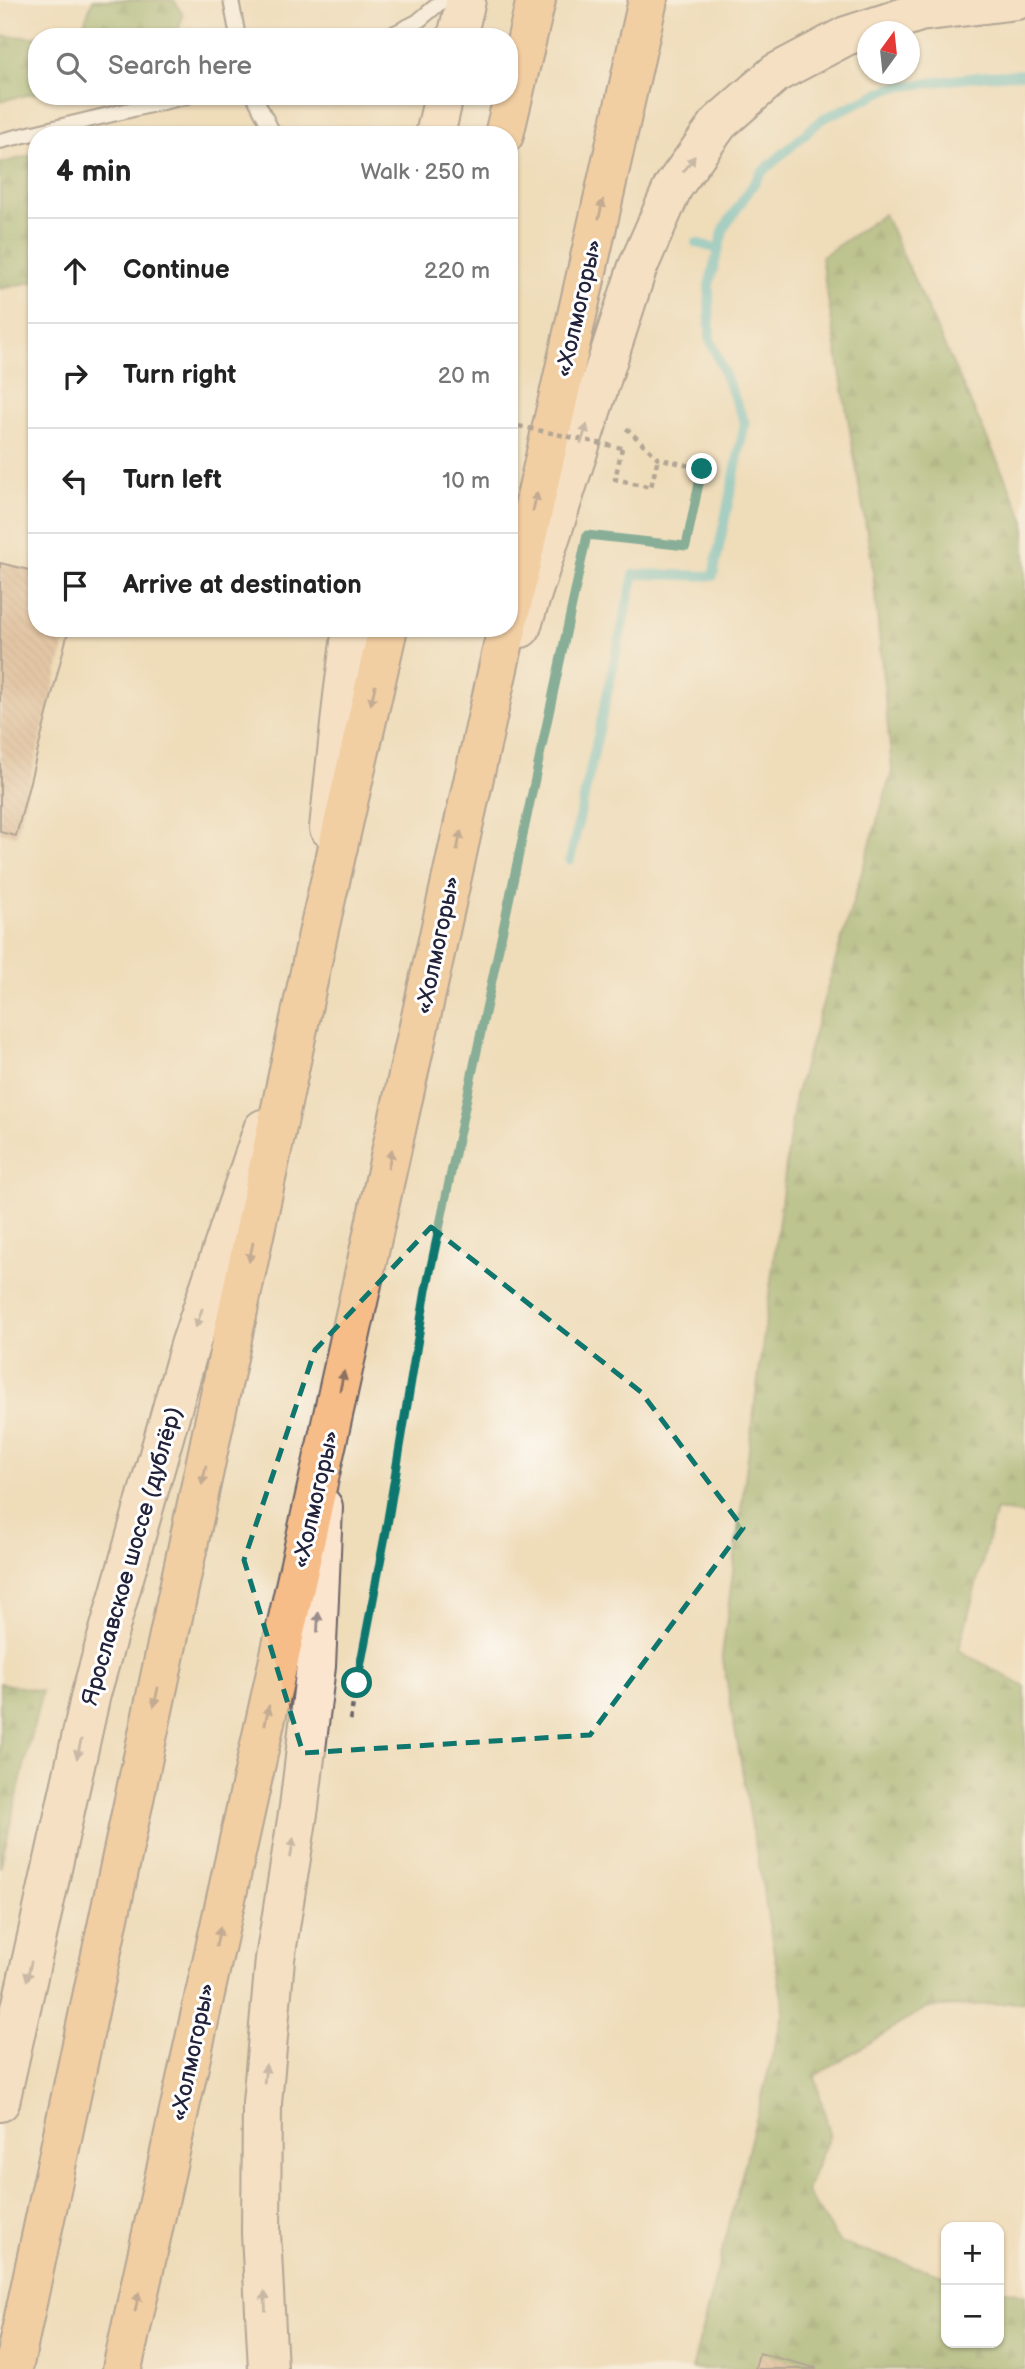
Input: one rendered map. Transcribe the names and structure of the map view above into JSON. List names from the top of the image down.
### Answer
{
  "streets": {
    "highway": ["«Холмогоры»"],
    "street": ["Ярославское шоссе (дублёр)"]
  },
  "north": "top",
  "page": {
    "search": "Search here",
    "heading": ["4 min", "Walk · 250 m"],
    "list": [
      ["Continue", "220 m"],
      ["Turn right", "20 m"],
      ["Turn left", "10 m"],
      "Arrive at destination"
    ],
    "map_buttons": ["+", "−"]
  }
}
